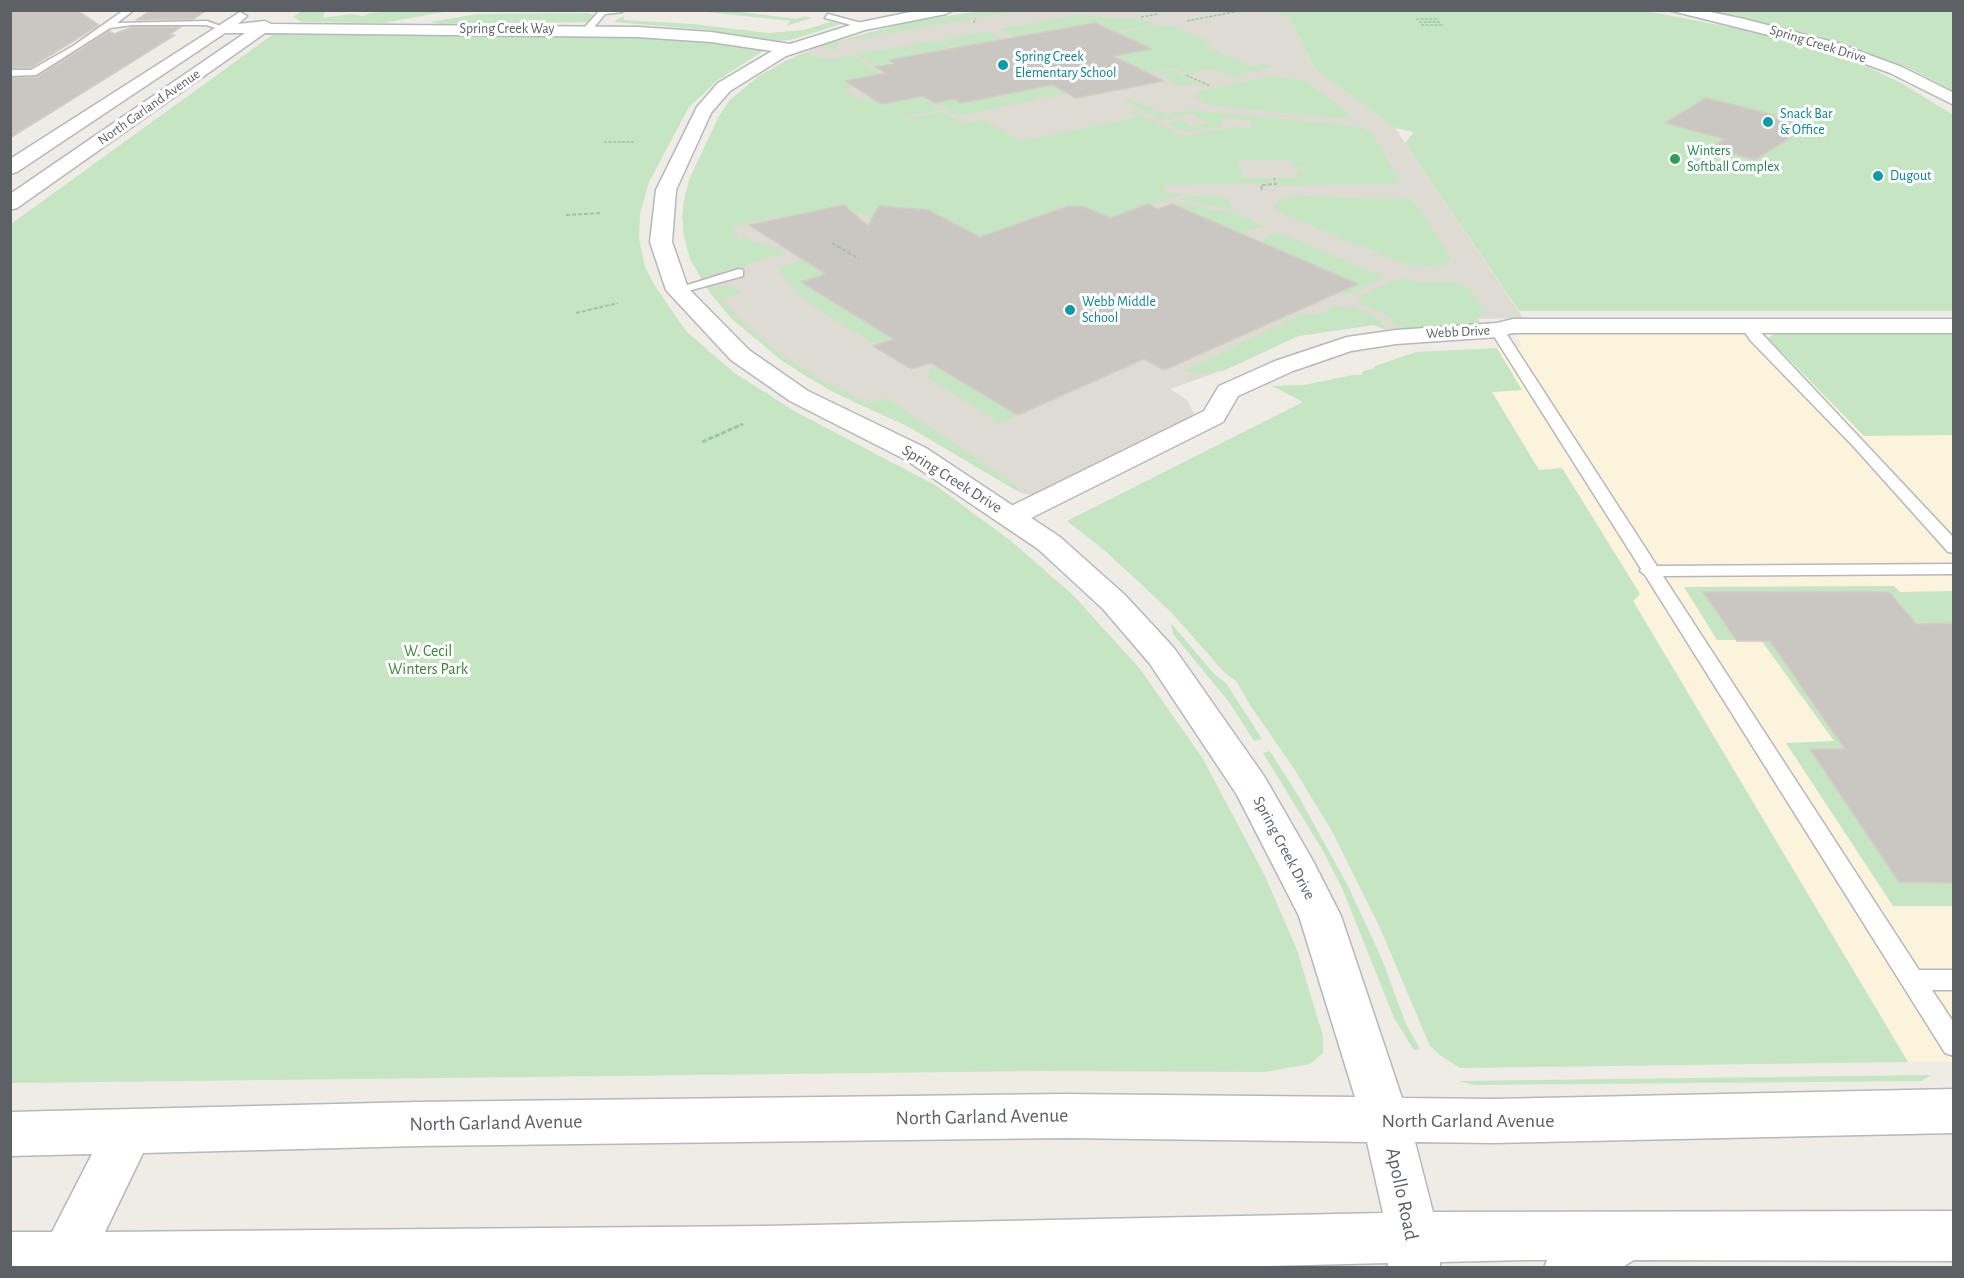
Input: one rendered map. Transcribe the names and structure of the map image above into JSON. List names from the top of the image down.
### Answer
{
  "streets": {
    "street": [
      "Spring Creek Way",
      "Spring Creek Drive",
      "North Garland Avenue",
      "Webb Drive",
      "Apollo Road"
    ]
  },
  "crossings": [
    ["Spring Creek Way", "Spring Creek Drive"],
    ["Spring Creek Way", "North Garland Avenue"],
    ["Spring Creek Drive", "North Garland Avenue"],
    ["Spring Creek Drive", "Webb Drive"],
    ["Spring Creek Drive", "Apollo Road"],
    ["North Garland Avenue", "Apollo Road"]
  ],
  "parks": ["W. Cecil Winters Park"],
  "places": [
    "Spring Creek Elementary School",
    "Snack Bar & Office",
    "Winters Softball Complex",
    "Dugout",
    "Webb Middle School"
  ]
}
